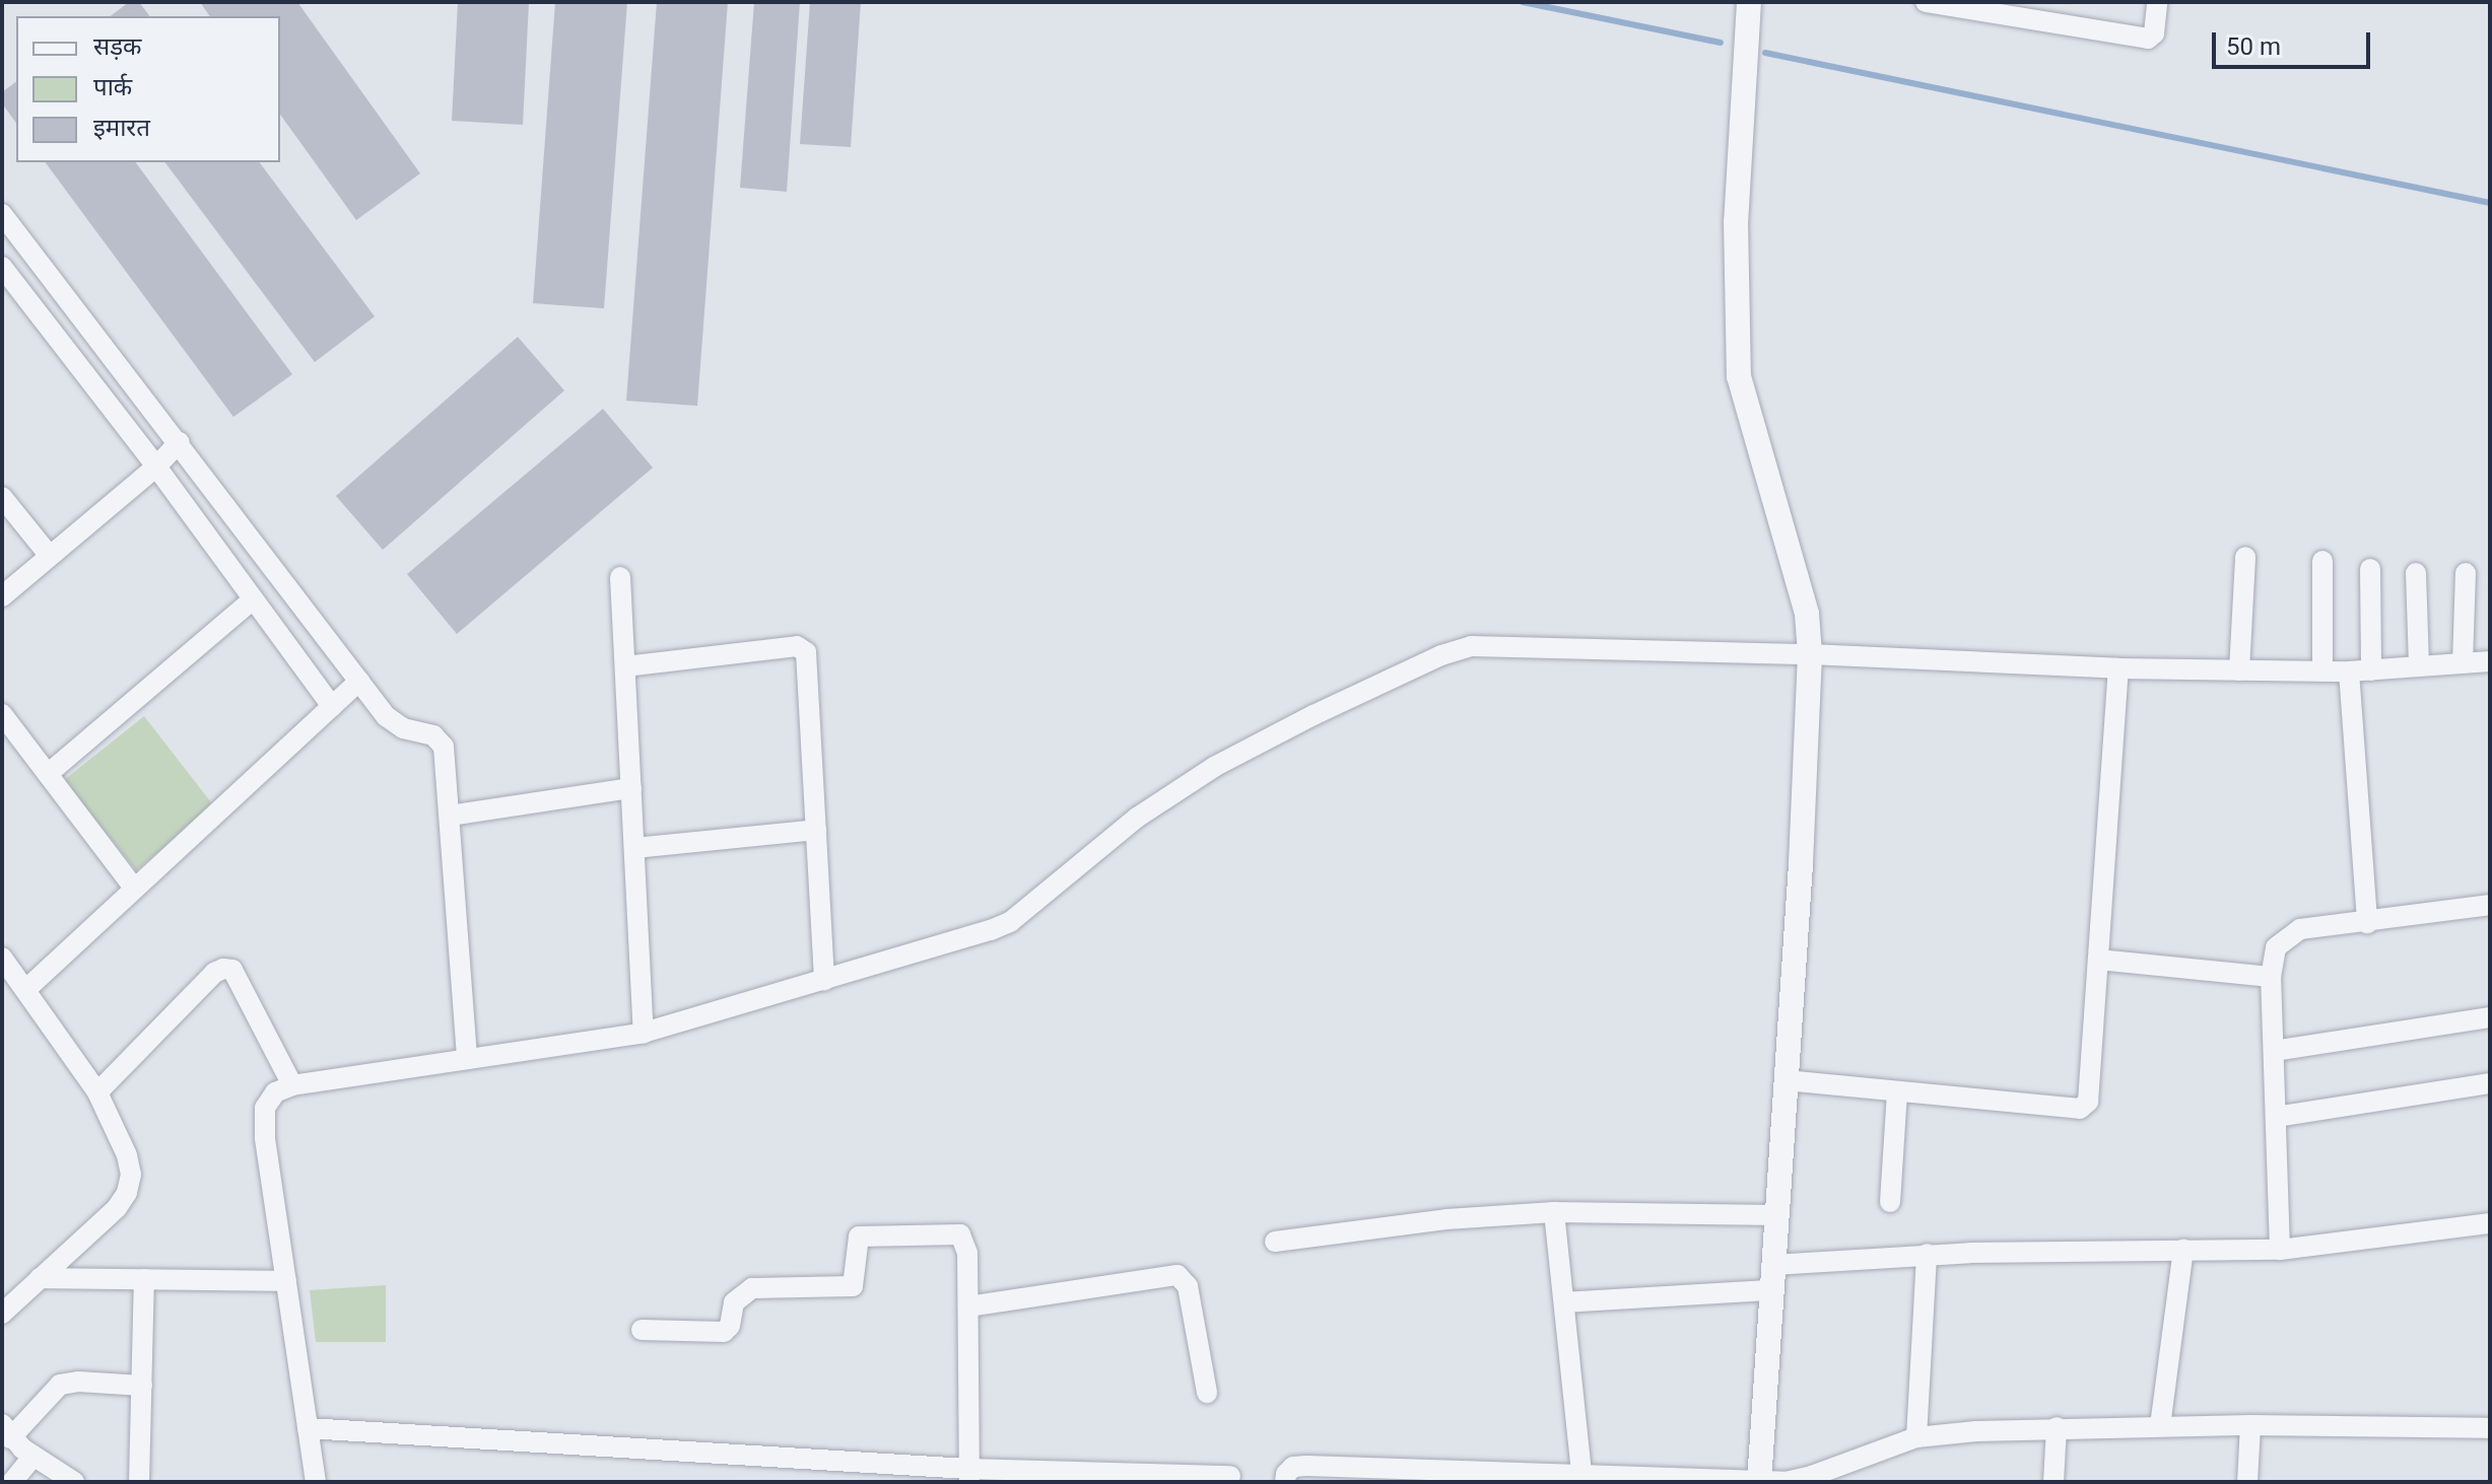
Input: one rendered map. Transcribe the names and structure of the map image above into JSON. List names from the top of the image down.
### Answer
{
  "legend": ["सड़क", "पार्क", "इमारत"],
  "scale_bar": "50 m"
}
